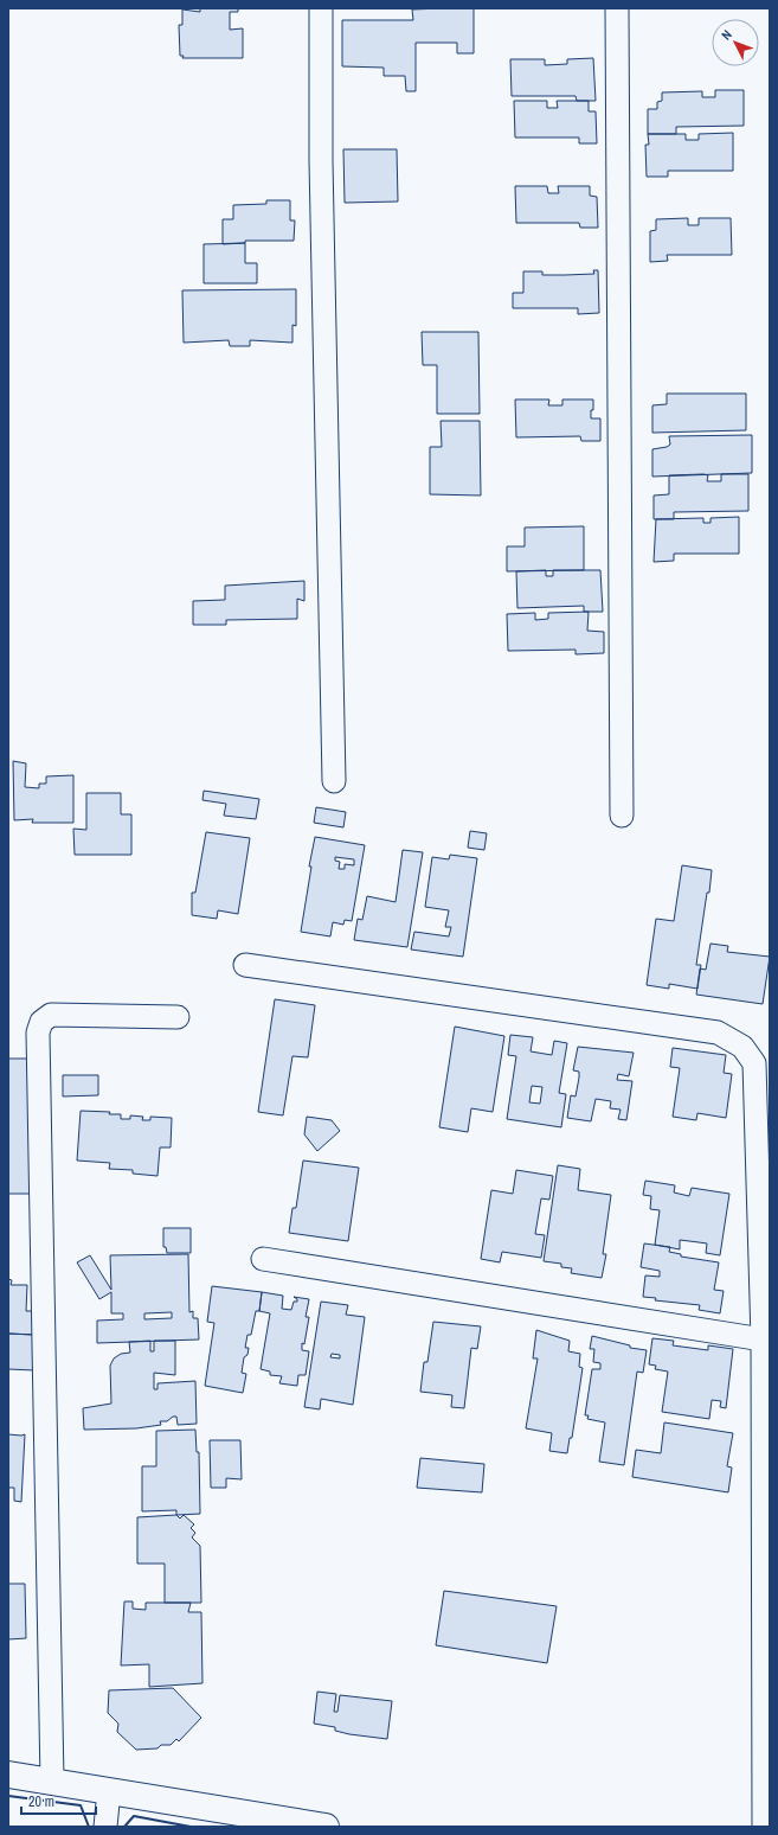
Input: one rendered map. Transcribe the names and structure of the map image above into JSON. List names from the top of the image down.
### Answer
{
  "scale_bar": "20 m",
  "north": "top left"
}
